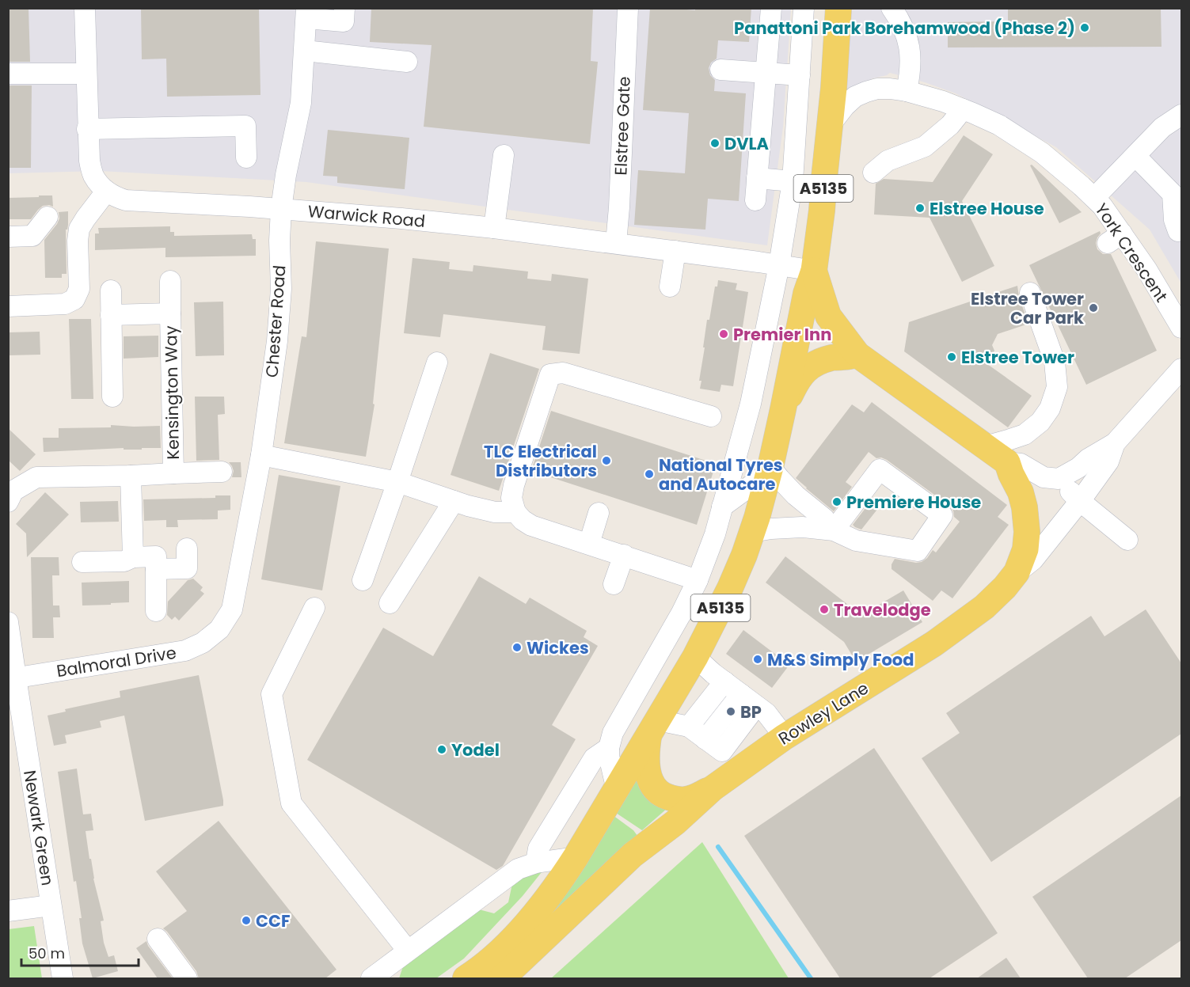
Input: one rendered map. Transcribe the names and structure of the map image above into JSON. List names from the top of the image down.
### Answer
{
  "streets": {
    "main road": ["A5135", "Rowley Lane"],
    "street": [
      "Elstree Gate",
      "Warwick Road",
      "York Crescent",
      "Chester Road",
      "Kensington Way",
      "Balmoral Drive",
      "Newark Green"
    ]
  },
  "crossings": [
    ["Elstree Gate", "Warwick Road"],
    ["A5135", "Warwick Road"],
    ["A5135", "York Crescent"],
    ["A5135", "Rowley Lane"],
    ["Warwick Road", "Chester Road"],
    ["Chester Road", "Balmoral Drive"],
    ["Balmoral Drive", "Newark Green"]
  ],
  "places": [
    "Panattoni Park Borehamwood (Phase 2)",
    "DVLA",
    "Elstree House",
    "Elstree Tower Car Park",
    "Premier Inn",
    "Elstree Tower",
    "TLC Electrical Distributors",
    "National Tyres and Autocare",
    "Premiere House",
    "Travelodge",
    "Wickes",
    "M&S Simply Food",
    "BP",
    "Yodel",
    "CCF"
  ],
  "scale_bar": "50 m"
}
